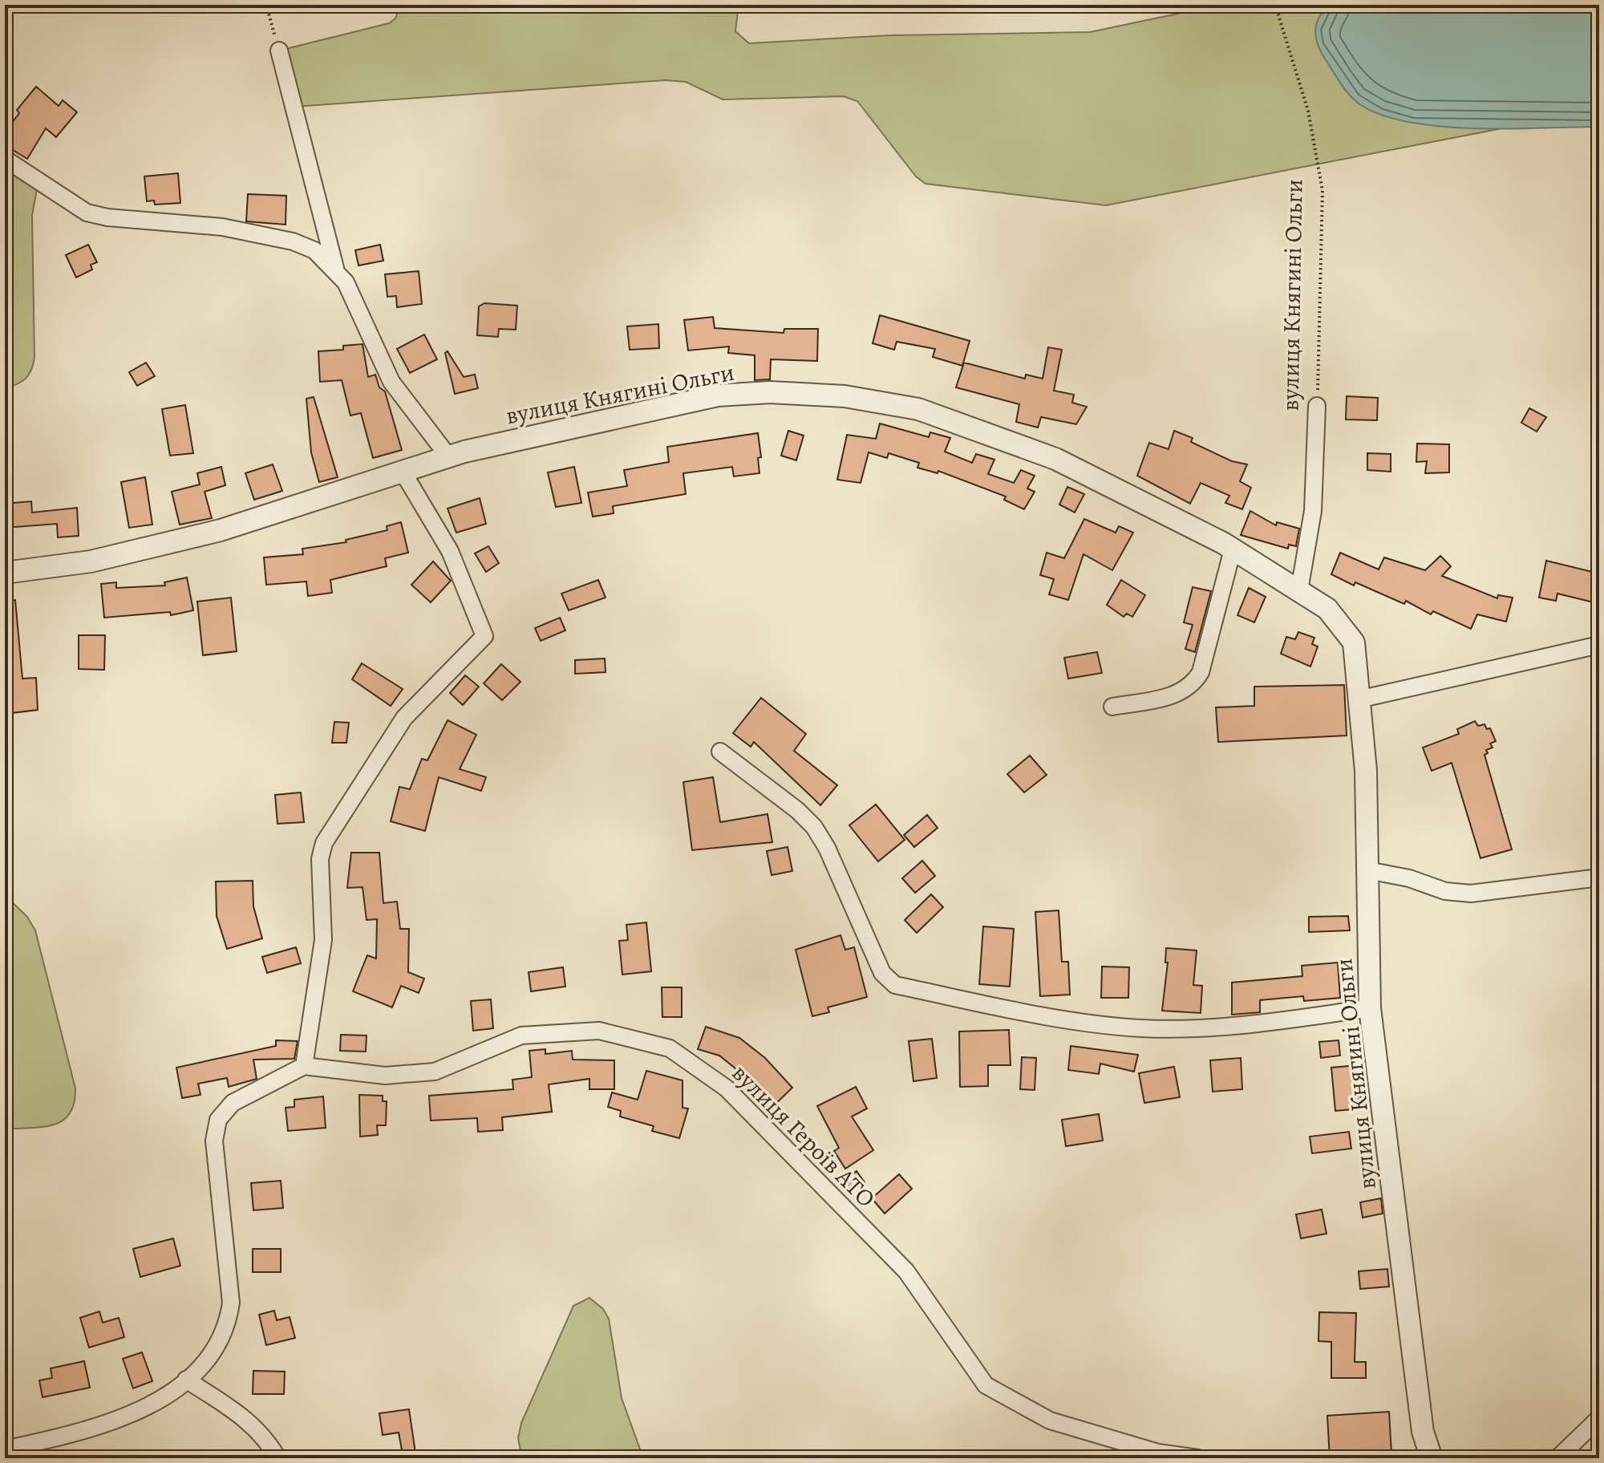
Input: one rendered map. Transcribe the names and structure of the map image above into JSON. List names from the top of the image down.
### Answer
{
  "streets": {
    "street": ["вулиця Княгині Ольги", "вулиця Героїв АТО"]
  }
}
